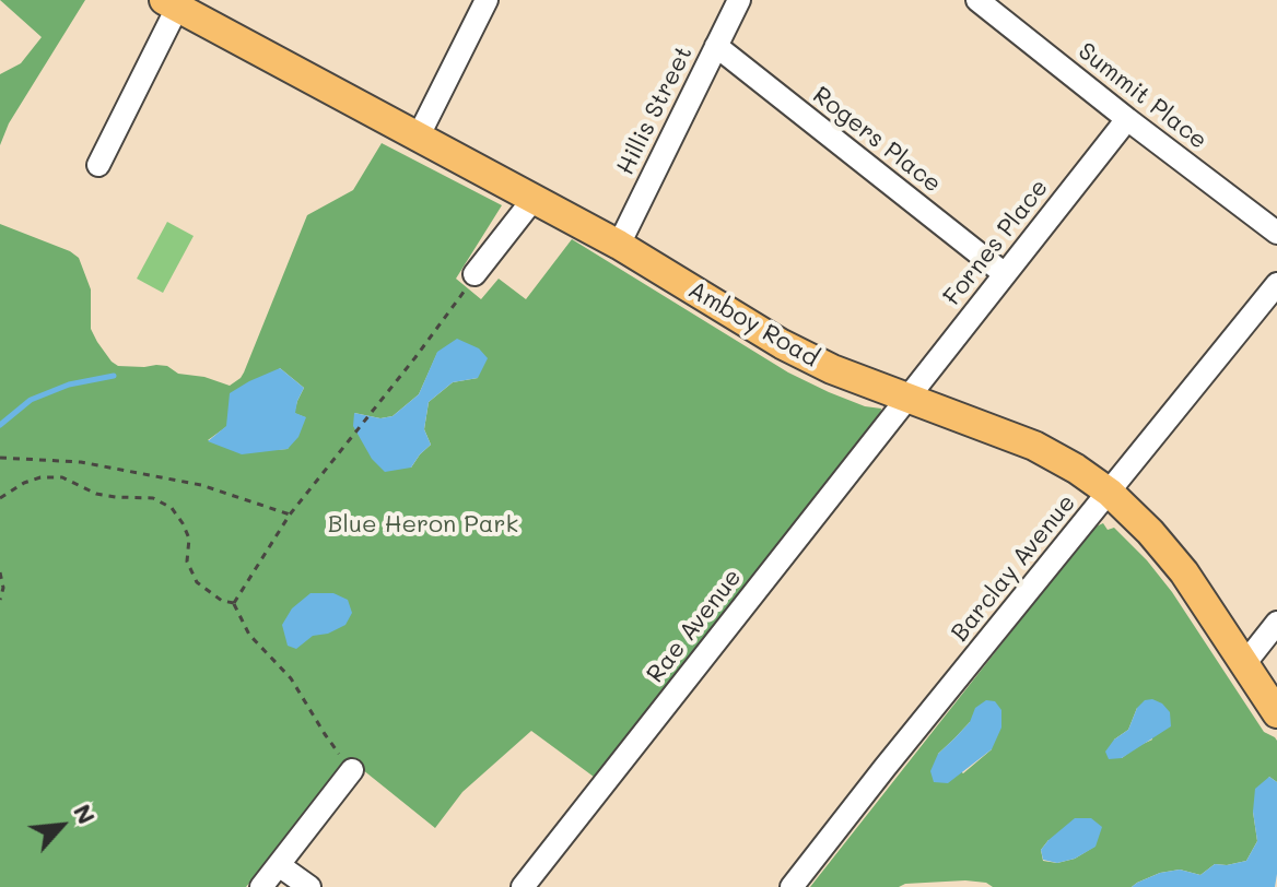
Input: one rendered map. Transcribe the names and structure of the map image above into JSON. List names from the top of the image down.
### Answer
{
  "streets": {
    "main road": ["Amboy Road"],
    "street": [
      "Summit Place",
      "Hillis Street",
      "Rogers Place",
      "Fornes Place",
      "Barclay Avenue",
      "Rae Avenue"
    ]
  },
  "crossings": [
    ["Summit Place", "Fornes Place"],
    ["Hillis Street", "Rogers Place"],
    ["Hillis Street", "Amboy Road"],
    ["Rogers Place", "Fornes Place"],
    ["Fornes Place", "Amboy Road"],
    ["Fornes Place", "Rae Avenue"],
    ["Amboy Road", "Barclay Avenue"],
    ["Amboy Road", "Rae Avenue"]
  ],
  "parks": ["Blue Heron Park"],
  "north": "top right"
}
